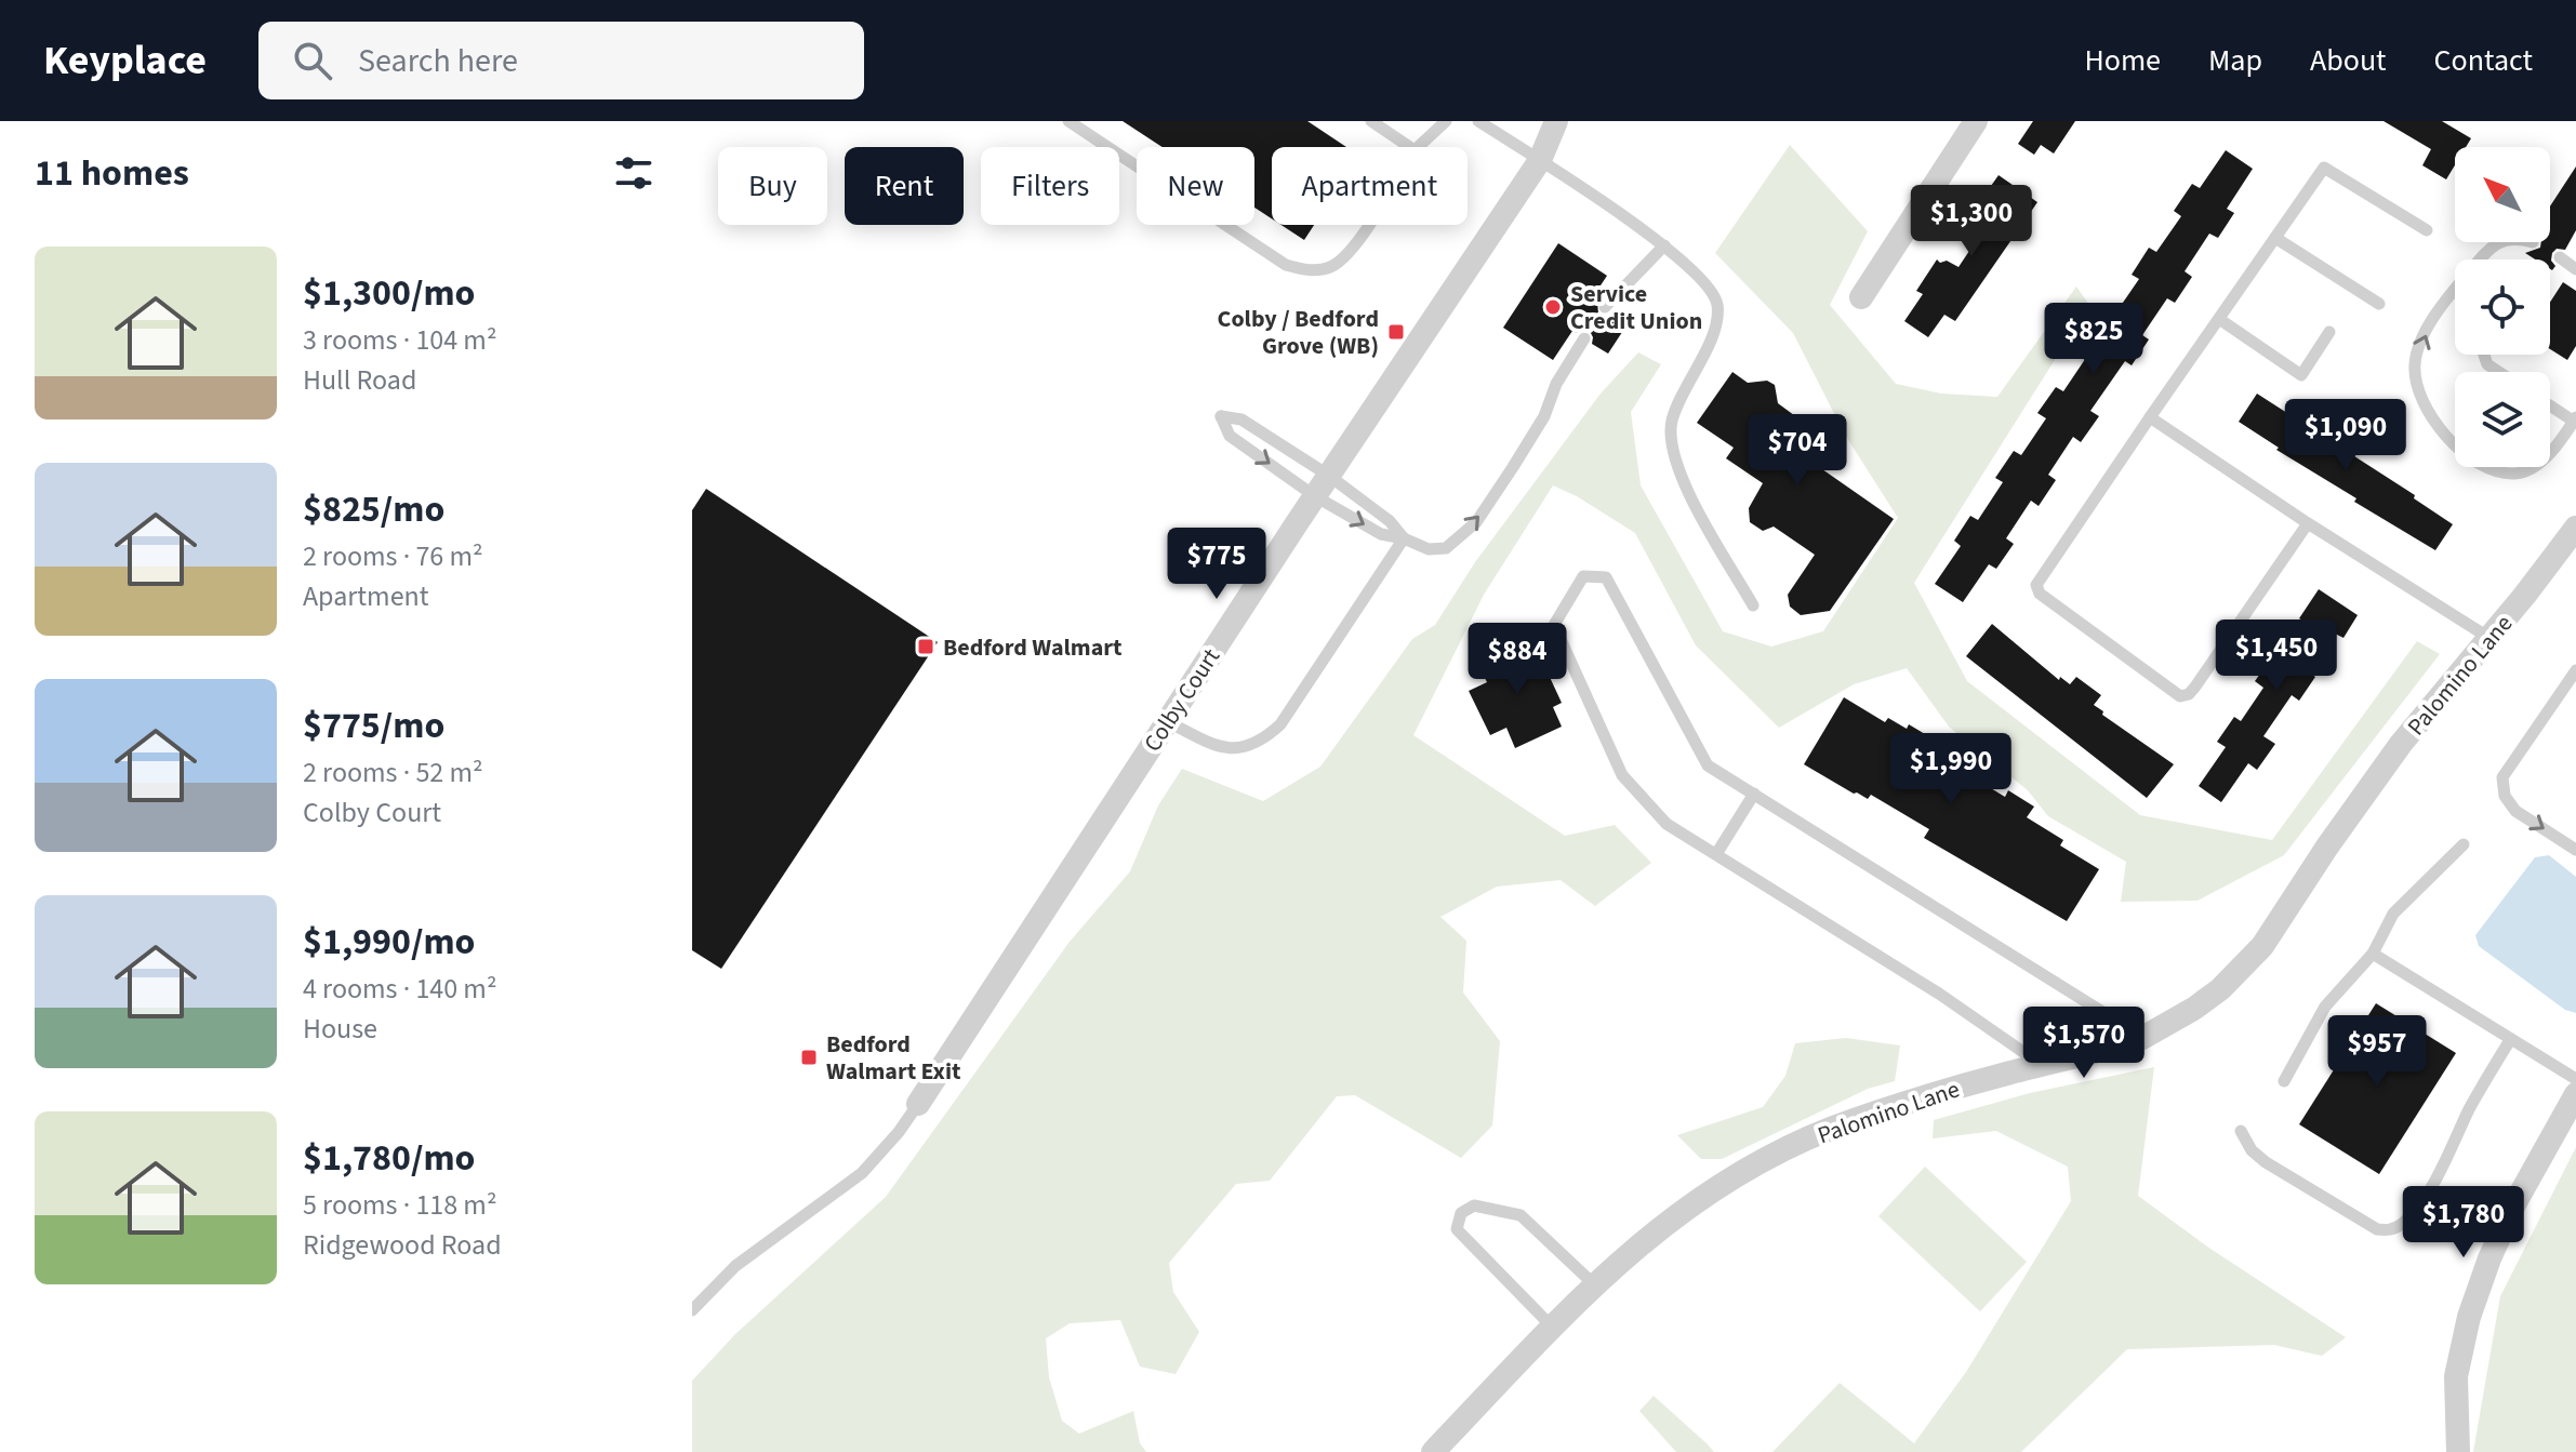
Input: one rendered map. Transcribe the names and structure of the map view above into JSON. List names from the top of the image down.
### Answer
{
  "streets": {
    "street": ["Palomino Lane", "Colby Court"]
  },
  "places": {
    "other": ["Service Credit Union"],
    "transit": ["Colby / Bedford Grove (WB)", "Bedford Walmart", "Bedford Walmart Exit"]
  },
  "north": "top left",
  "page": {
    "header": "Keyplace",
    "search": "Search here",
    "nav": [
      "Home",
      "Map",
      "About",
      "Contact"
    ],
    "heading": "11 homes",
    "chip": [
      "Buy",
      "Rent",
      "Filters",
      "New",
      "Apartment"
    ],
    "price": [
      "$1,300",
      "$825",
      "$1,090",
      "$704",
      "$775",
      "$1,450",
      "$884",
      "$1,990",
      "$1,570",
      "$957",
      "$1,780"
    ],
    "list": [
      {
        "name": "$1,300/mo",
        "note": "3 rooms · 104 m² · Hull Road"
      },
      {
        "name": "$825/mo",
        "note": "2 rooms · 76 m² · Apartment"
      },
      {
        "name": "$775/mo",
        "note": "2 rooms · 52 m² · Colby Court"
      },
      {
        "name": "$1,990/mo",
        "note": "4 rooms · 140 m² · House"
      },
      {
        "name": "$1,780/mo",
        "note": "5 rooms · 118 m² · Ridgewood Road"
      }
    ]
  }
}
